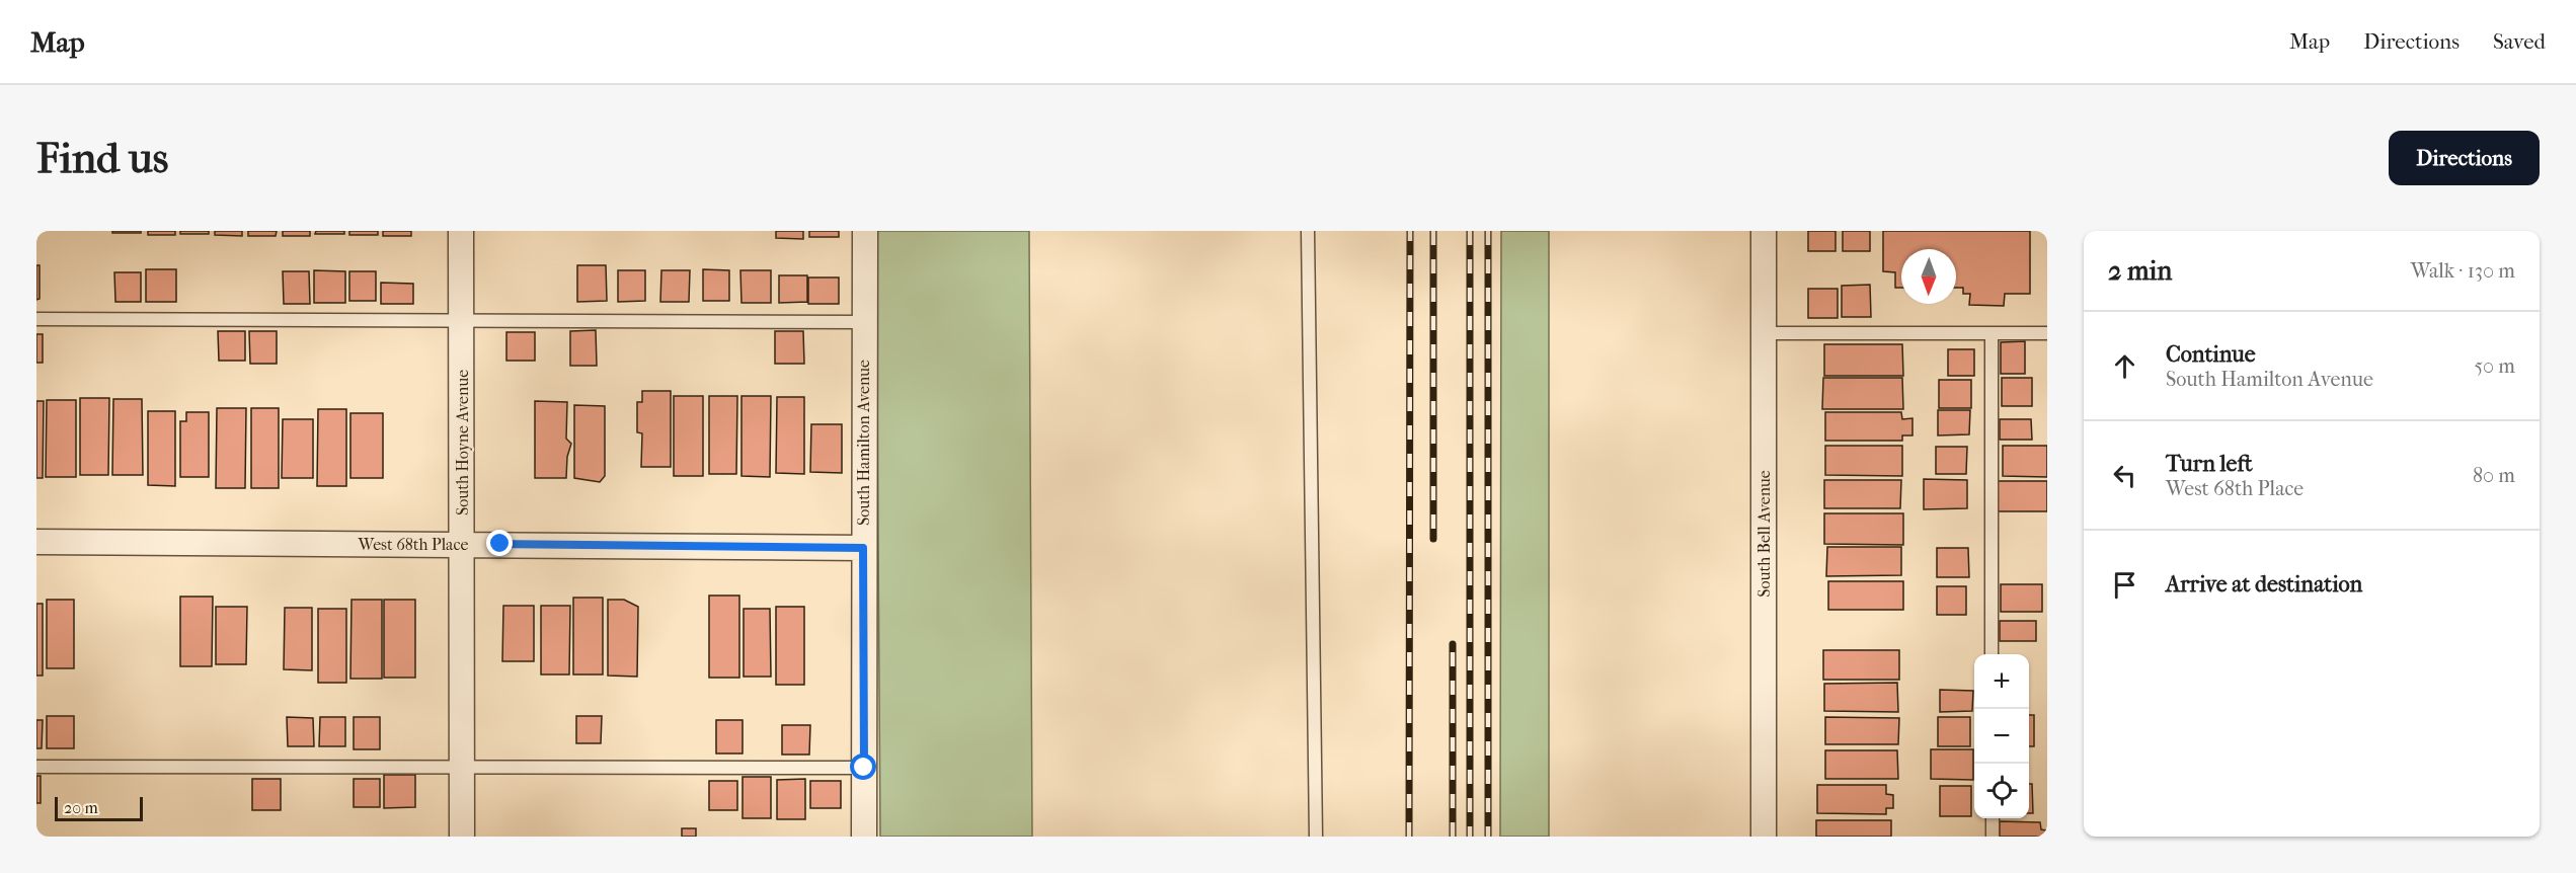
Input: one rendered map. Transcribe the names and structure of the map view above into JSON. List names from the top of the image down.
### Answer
{
  "streets": {
    "street": [
      "South Hoyne Avenue",
      "South Hamilton Avenue",
      "South Bell Avenue",
      "West 68th Place"
    ]
  },
  "crossings": [
    ["South Hoyne Avenue", "West 68th Place"],
    ["South Hamilton Avenue", "West 68th Place"]
  ],
  "scale_bar": "20 m",
  "north": "bottom",
  "page": {
    "header": "Map",
    "nav": ["Map", "Directions", "Saved"],
    "buttons": "Directions",
    "title": "Find us",
    "heading": ["2 min", "Walk · 130 m"],
    "list": [
      ["Continue", "South Hamilton Avenue", "50 m"],
      ["Turn left", "West 68th Place", "80 m"],
      "Arrive at destination"
    ],
    "map_buttons": ["+", "−"],
    "scale": "20 m"
  }
}
